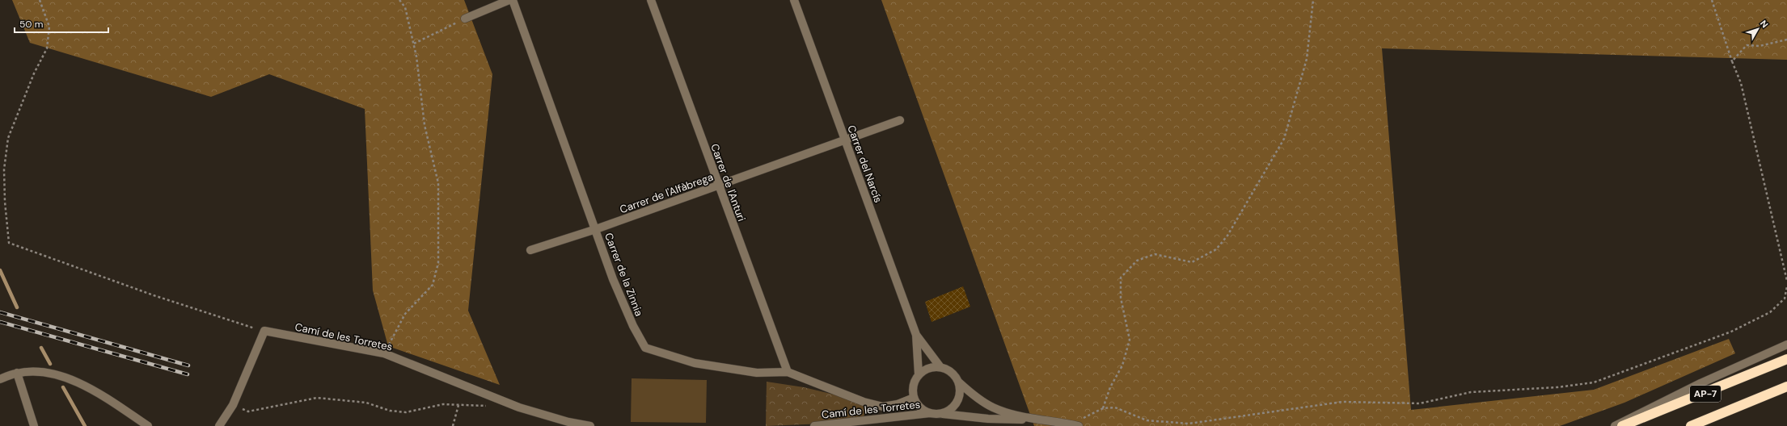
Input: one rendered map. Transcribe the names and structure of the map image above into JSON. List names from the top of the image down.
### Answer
{
  "streets": {
    "highway": ["AP-7"],
    "street": [
      "Carrer del Narcís",
      "Carrer de l'Anturi",
      "Carrer de l'Alfàbrega",
      "Carrer de la Zinnia",
      "Camí de les Torretes"
    ]
  },
  "crossings": [
    ["Carrer del Narcís", "Carrer de l'Alfàbrega"],
    ["Carrer del Narcís", "Carrer de la Zinnia"],
    ["Carrer del Narcís", "Camí de les Torretes"],
    ["Carrer de l'Anturi", "Carrer de l'Alfàbrega"],
    ["Carrer de l'Anturi", "Carrer de la Zinnia"],
    ["Carrer de l'Alfàbrega", "Carrer de la Zinnia"],
    ["Carrer de la Zinnia", "Camí de les Torretes"]
  ],
  "scale_bar": "50 m",
  "north": "top right"
}
